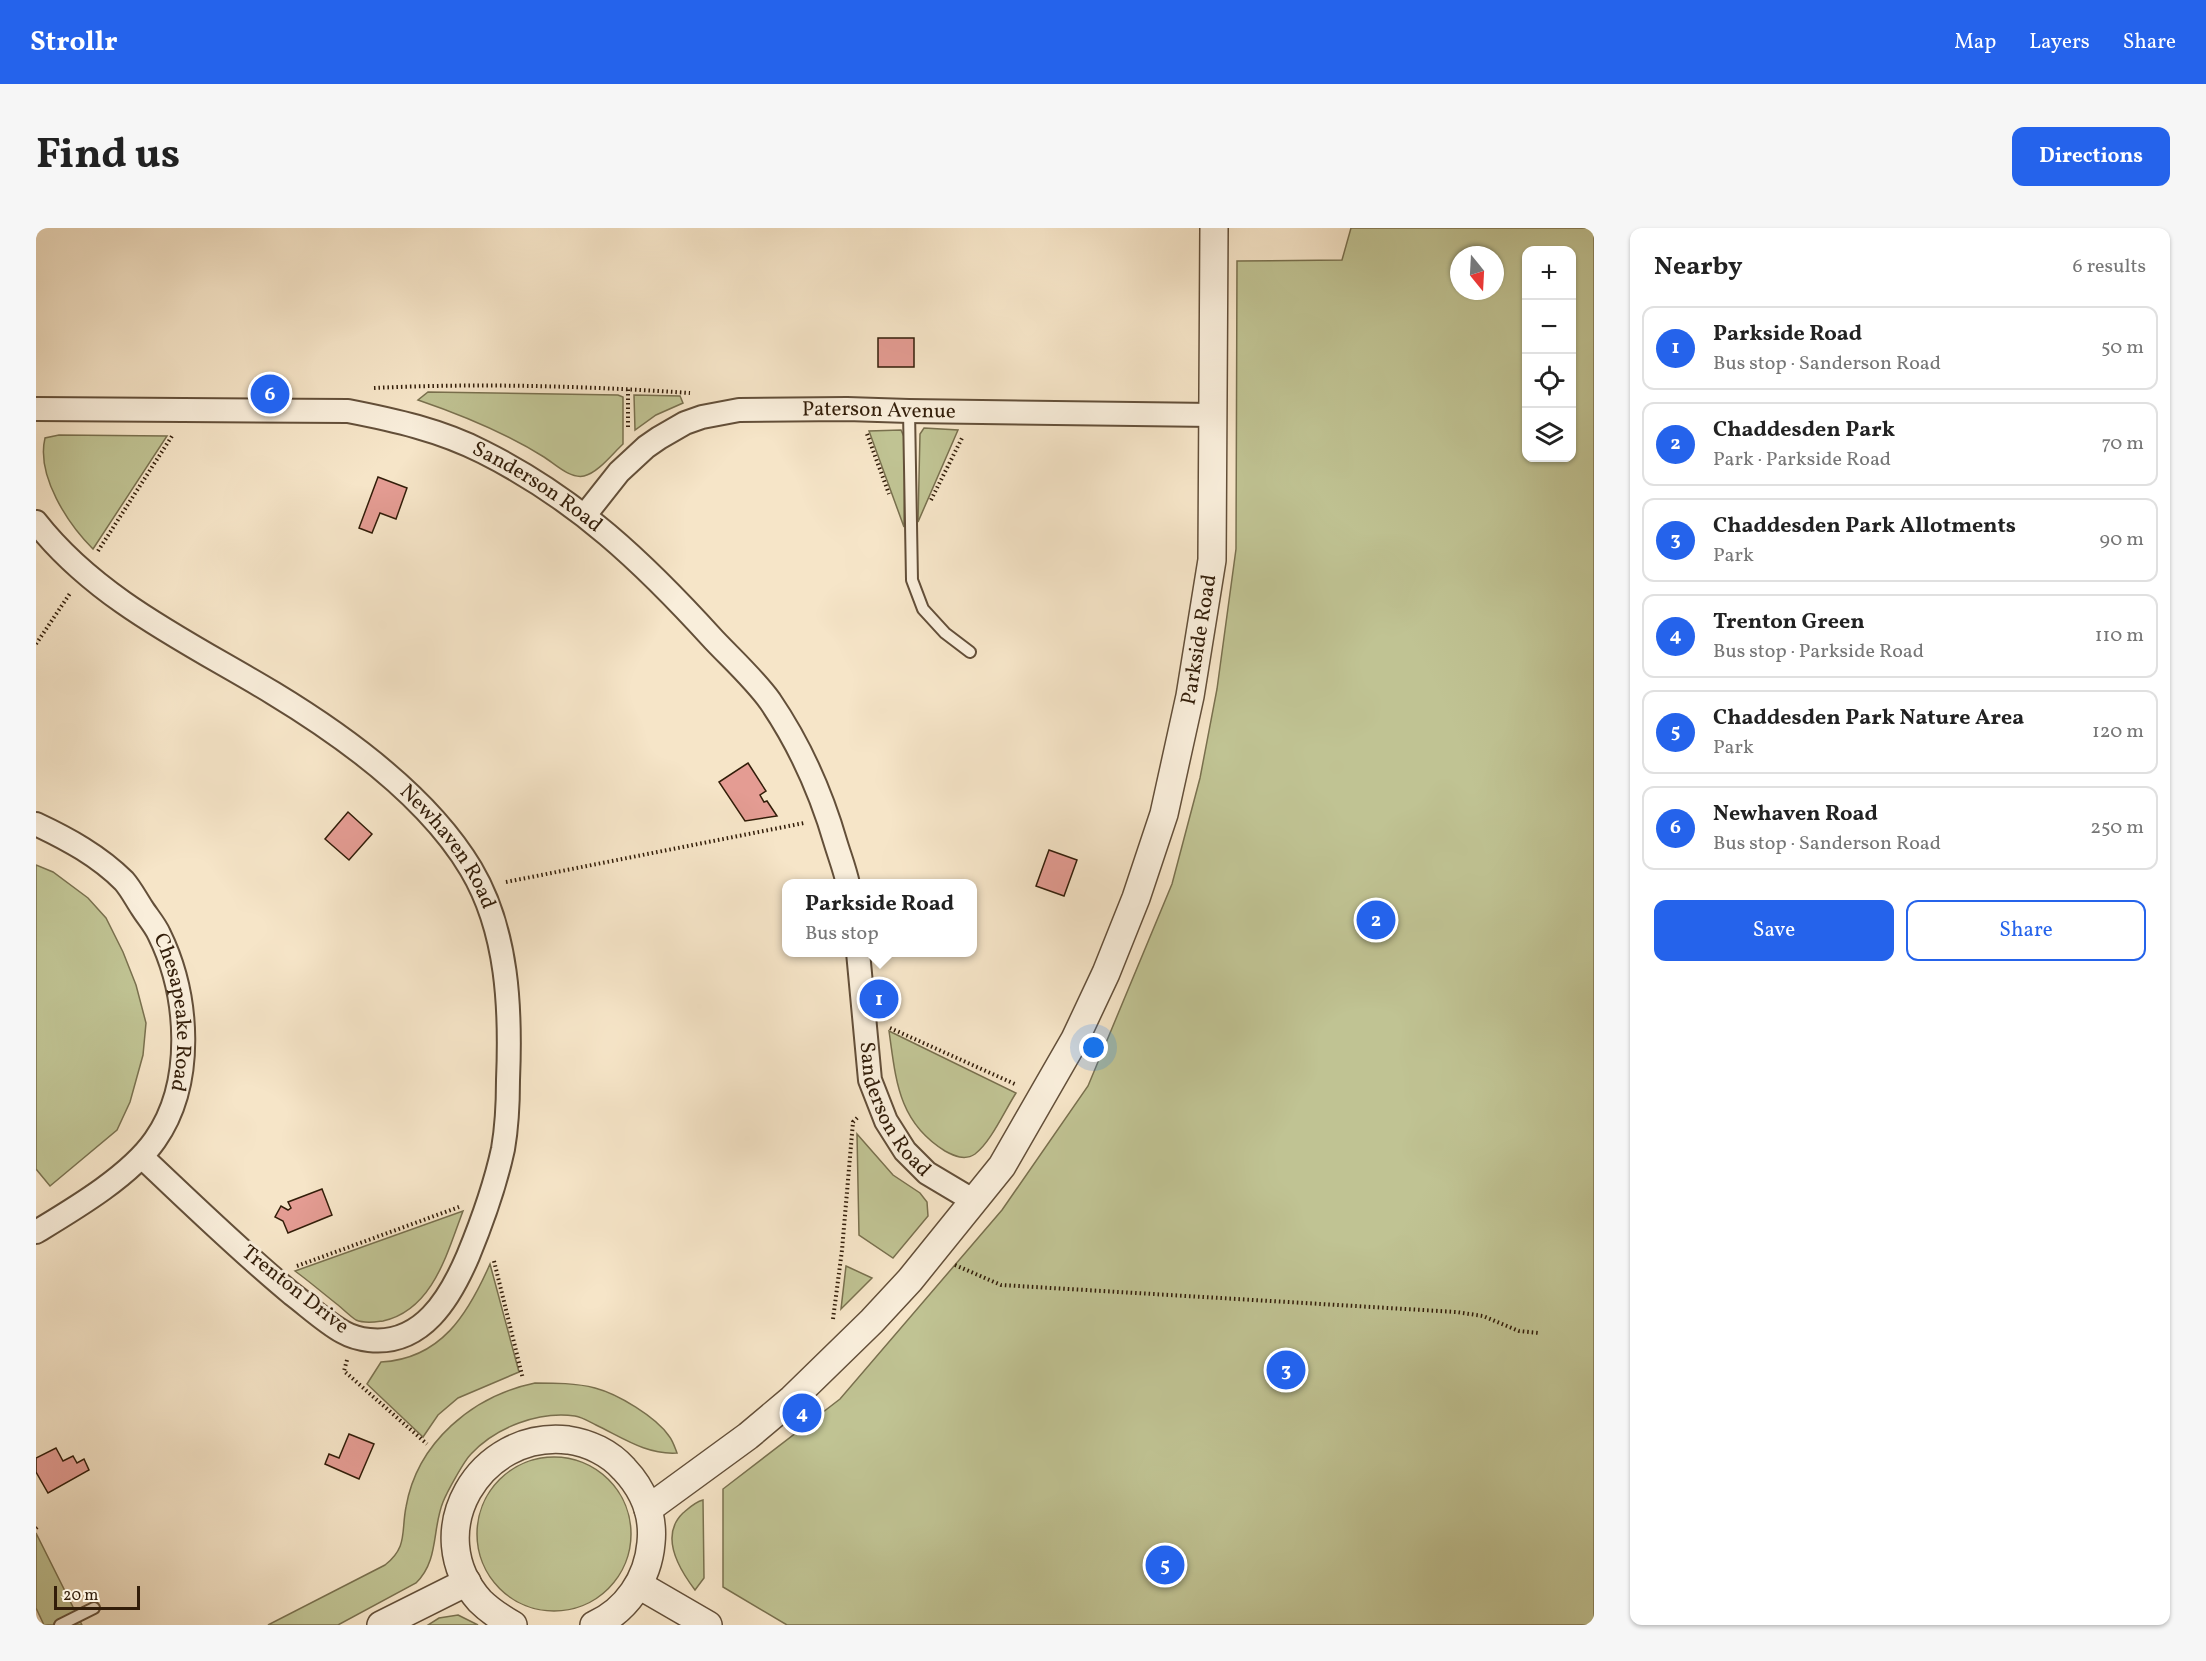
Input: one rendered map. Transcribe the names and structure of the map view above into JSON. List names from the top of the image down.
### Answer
{
  "streets": {
    "street": [
      "Paterson Avenue",
      "Sanderson Road",
      "Parkside Road",
      "Newhaven Road",
      "Chesapeake Road",
      "Trenton Drive"
    ]
  },
  "crossings": [
    ["Paterson Avenue", "Sanderson Road"],
    ["Paterson Avenue", "Parkside Road"],
    ["Sanderson Road", "Parkside Road"],
    ["Newhaven Road", "Trenton Drive"],
    ["Chesapeake Road", "Trenton Drive"]
  ],
  "scale_bar": "20 m",
  "north": "bottom",
  "page": {
    "header": "Strollr",
    "nav": ["Map", "Layers", "Share"],
    "title": "Find us",
    "buttons": [
      "Directions",
      ["Save", "Share"]
    ],
    "heading": ["Nearby", "6 results"],
    "map_buttons": ["+", "−"],
    "list": [
      {
        "mark": "1",
        "name": "Parkside Road",
        "note": "Bus stop · Sanderson Road",
        "value": "50 m"
      },
      {
        "mark": "2",
        "name": "Chaddesden Park",
        "note": "Park · Parkside Road",
        "value": "70 m"
      },
      {
        "mark": "3",
        "name": "Chaddesden Park Allotments",
        "note": "Park",
        "value": "90 m"
      },
      {
        "mark": "4",
        "name": "Trenton Green",
        "note": "Bus stop · Parkside Road",
        "value": "110 m"
      },
      {
        "mark": "5",
        "name": "Chaddesden Park Nature Area",
        "note": "Park",
        "value": "120 m"
      },
      {
        "mark": "6",
        "name": "Newhaven Road",
        "note": "Bus stop · Sanderson Road",
        "value": "250 m"
      }
    ],
    "pins": [
      "6",
      "2",
      "1",
      "3",
      "4",
      "5"
    ],
    "popup": ["Parkside Road", "Bus stop"],
    "scale": "20 m"
  }
}
